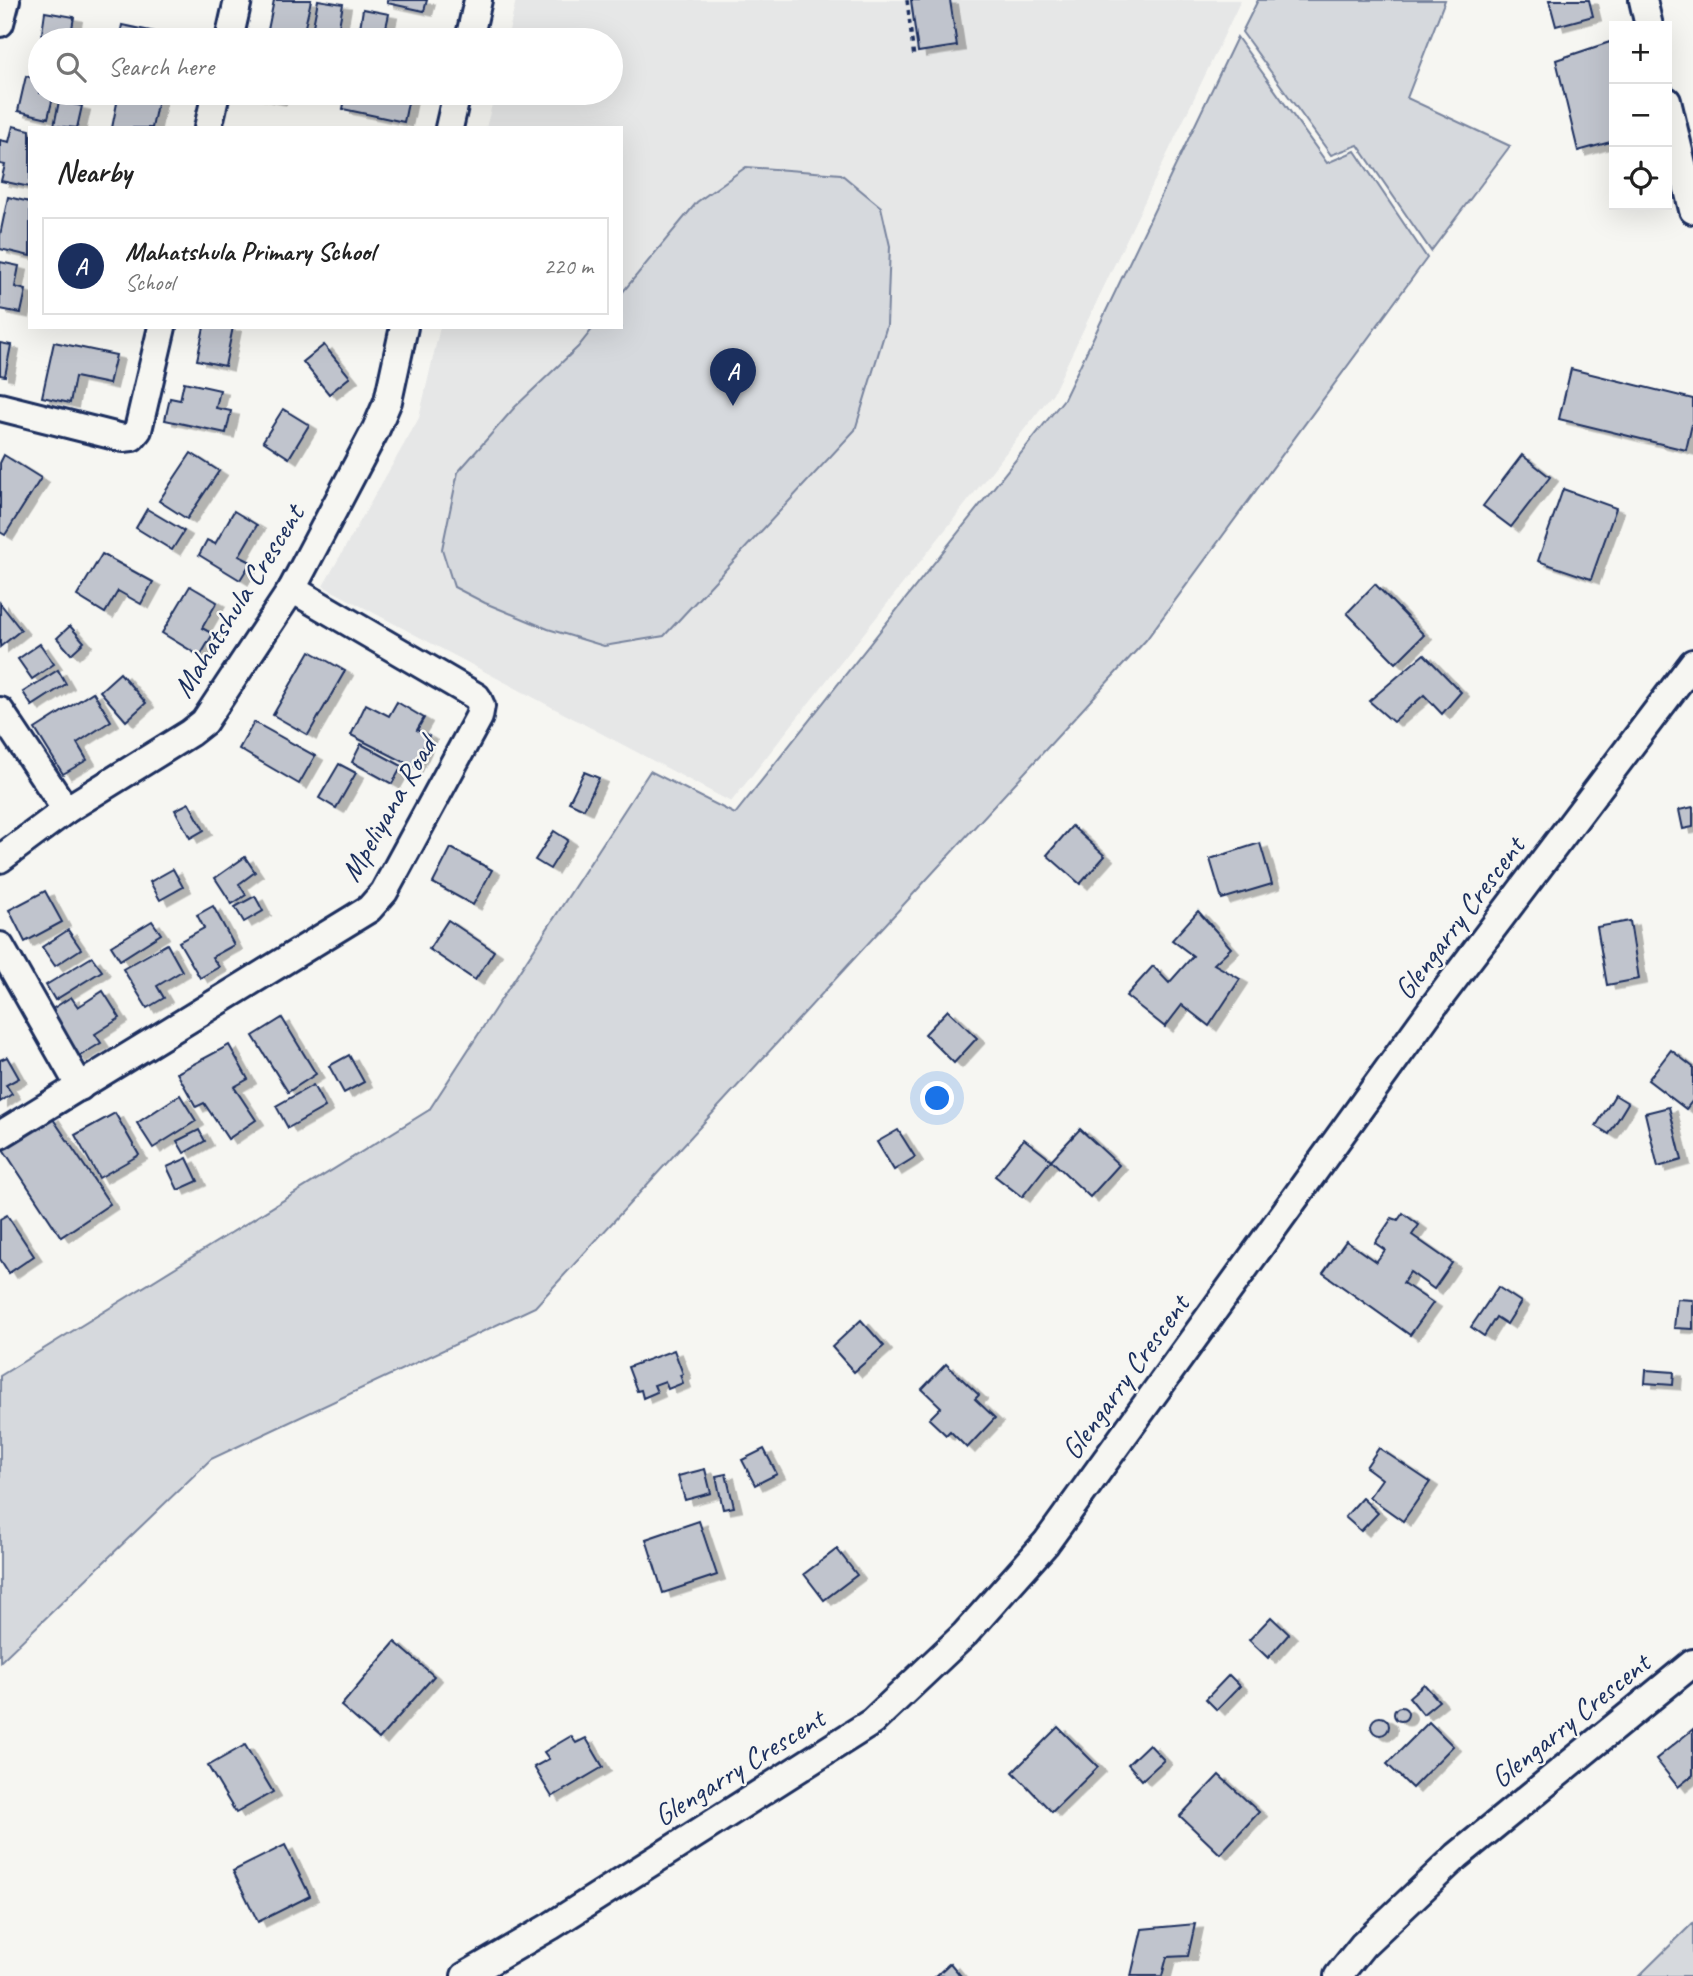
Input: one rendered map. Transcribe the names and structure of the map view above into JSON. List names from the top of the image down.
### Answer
{
  "streets": {
    "street": ["Mahatshula Crescent", "Mpeliyana Road", "Glengarry Crescent"]
  },
  "crossings": [
    ["Mahatshula Crescent", "Mpeliyana Road"]
  ],
  "page": {
    "map_buttons": ["+", "−"],
    "search": "Search here",
    "heading": "Nearby",
    "list": [
      {
        "mark": "A",
        "name": "Mahatshula Primary School",
        "note": "School",
        "value": "220 m"
      }
    ],
    "pins": "A"
  }
}
